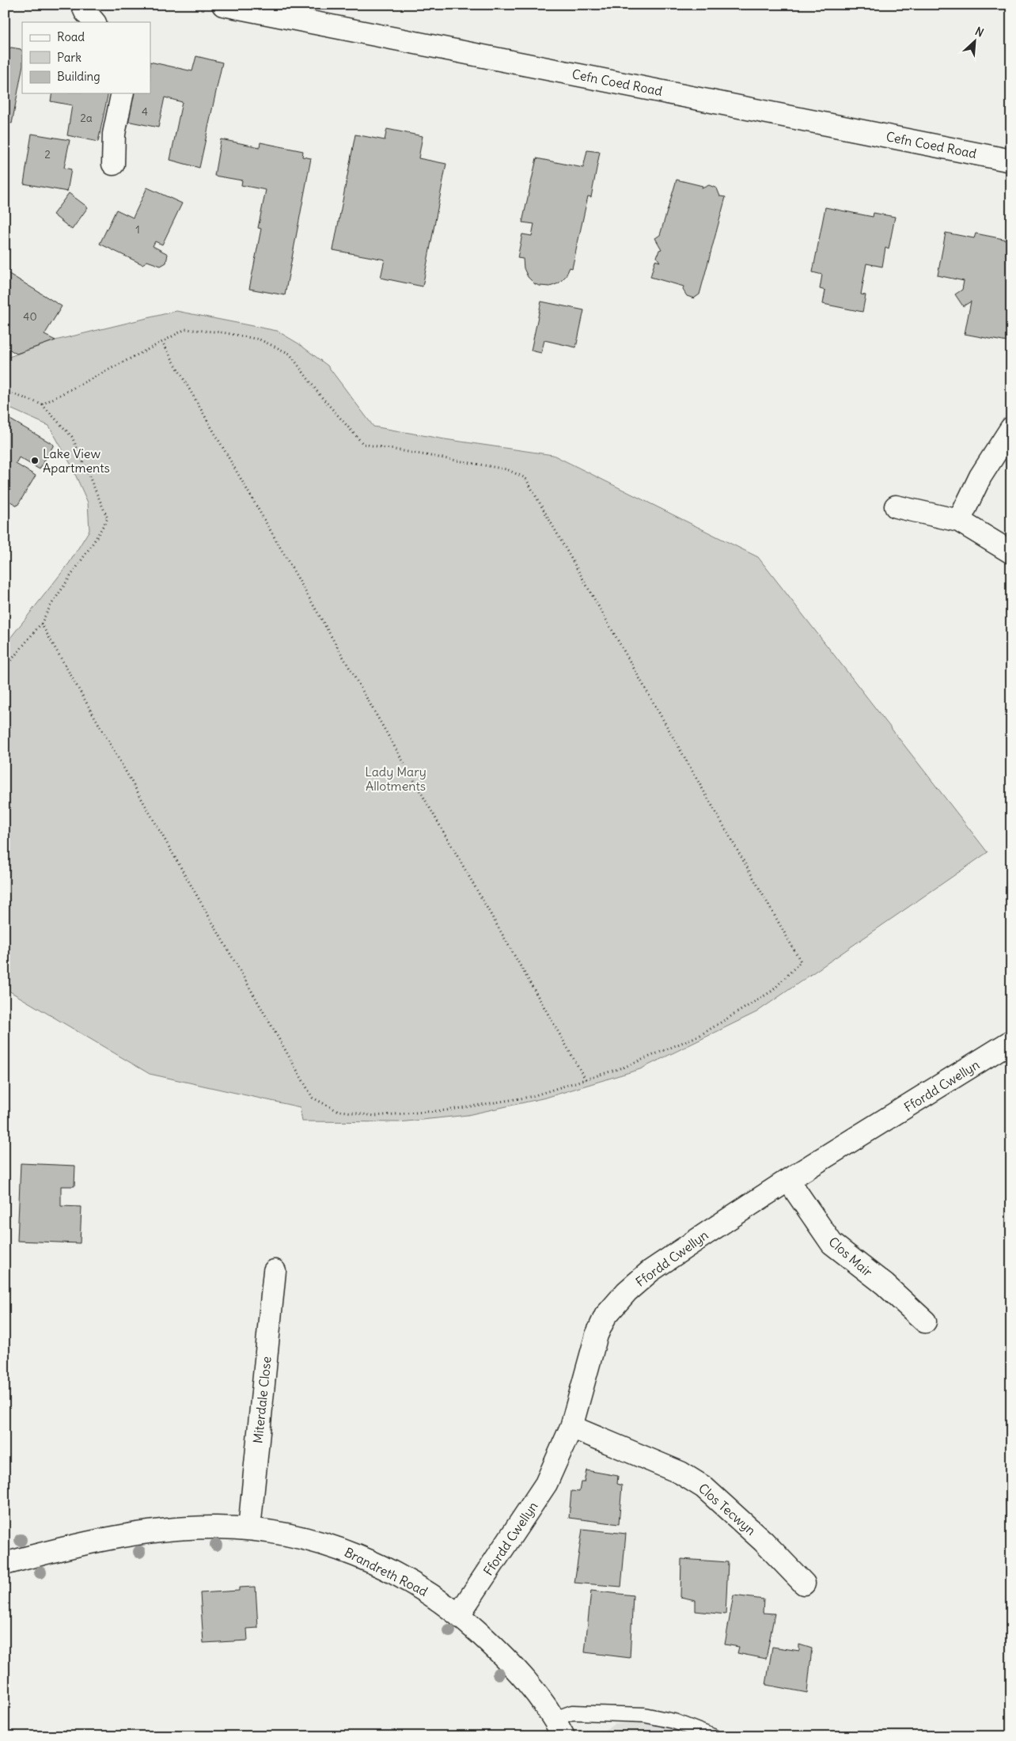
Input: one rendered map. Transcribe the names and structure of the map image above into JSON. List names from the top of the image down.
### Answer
{
  "streets": {
    "street": [
      "Cefn Coed Road",
      "Ffordd Cwellyn",
      "Clos Mair",
      "Miterdale Close",
      "Clos Tecwyn",
      "Brandreth Road"
    ]
  },
  "crossings": [
    ["Ffordd Cwellyn", "Clos Mair"],
    ["Ffordd Cwellyn", "Clos Tecwyn"],
    ["Ffordd Cwellyn", "Brandreth Road"],
    ["Miterdale Close", "Brandreth Road"]
  ],
  "parks": ["Lady Mary Allotments"],
  "places": ["Lake View Apartments"],
  "house_numbers": [
    "4",
    "2a",
    "2",
    "1",
    "40"
  ],
  "legend": ["Road", "Park", "Building"],
  "north": "top right"
}
